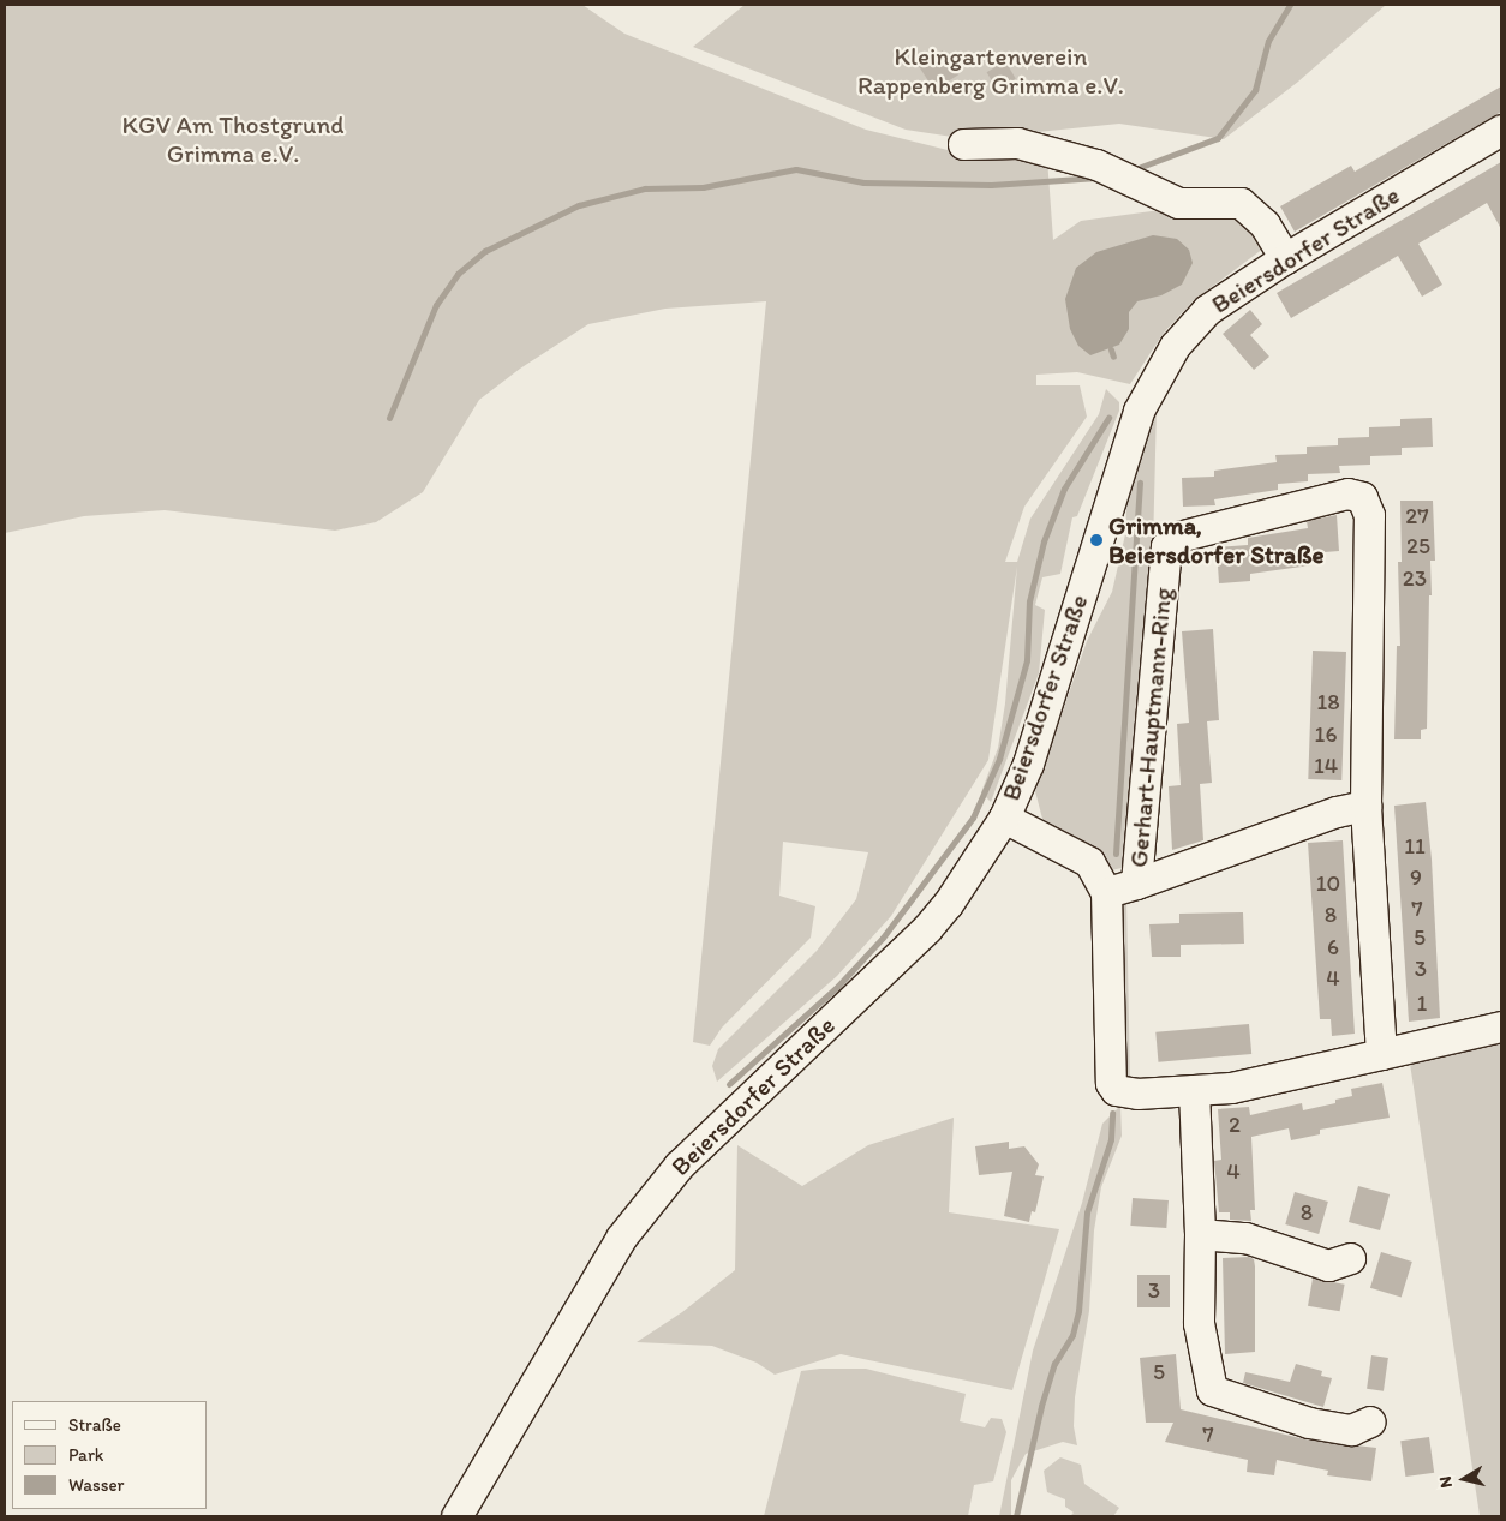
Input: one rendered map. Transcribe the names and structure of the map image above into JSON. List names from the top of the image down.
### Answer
{
  "streets": {
    "street": ["Beiersdorfer Straße", "Gerhart-Hauptmann-Ring"]
  },
  "parks": ["Kleingartenverein Rappenberg Grimma e.V.", "KGV Am Thostgrund Grimma e.V."],
  "places": ["Grimma, Beiersdorfer Straße"],
  "house_numbers": [
    "27",
    "25",
    "23",
    "18",
    "16",
    "14",
    "11",
    "9",
    "10",
    "7",
    "8",
    "5",
    "6",
    "3",
    "4",
    "1",
    "2",
    "4",
    "8",
    "3",
    "5",
    "7"
  ],
  "legend": ["Straße", "Park", "Wasser"],
  "north": "left"
}
